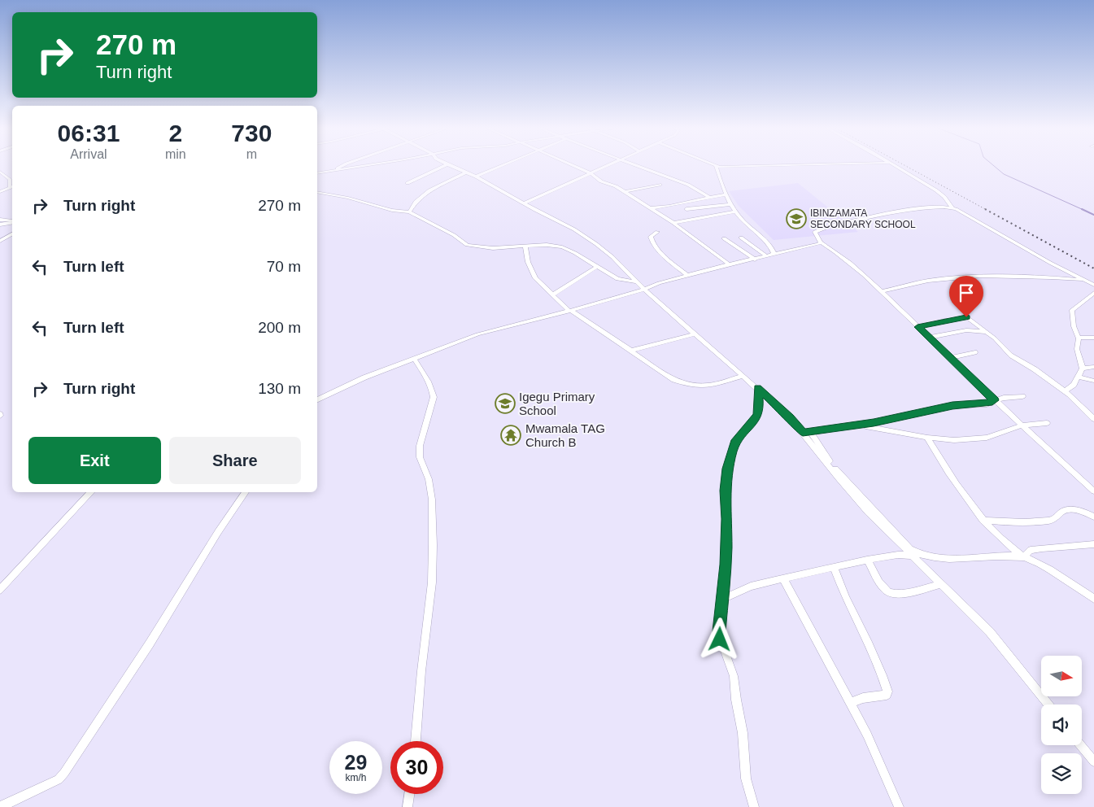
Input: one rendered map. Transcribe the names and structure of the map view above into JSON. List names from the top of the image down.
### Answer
{
  "places": {
    "school or university": ["IBINZAMATA SECONDARY SCHOOL", "Igegu Primary School"],
    "temple": ["Mwamala TAG Church B"]
  },
  "north": "right",
  "page": {
    "turn": ["270 m", "Turn right"],
    "eta": [
      "06:31",
      "Arrival",
      "2",
      "min",
      "730",
      "m"
    ],
    "list": [
      {
        "name": "Turn right",
        "value": "270 m"
      },
      {
        "name": "Turn left",
        "value": "70 m"
      },
      {
        "name": "Turn left",
        "value": "200 m"
      },
      {
        "name": "Turn right",
        "value": "130 m"
      }
    ],
    "buttons": ["Exit", "Share"],
    "speed": "29 km/h",
    "limit": "30"
  }
}
